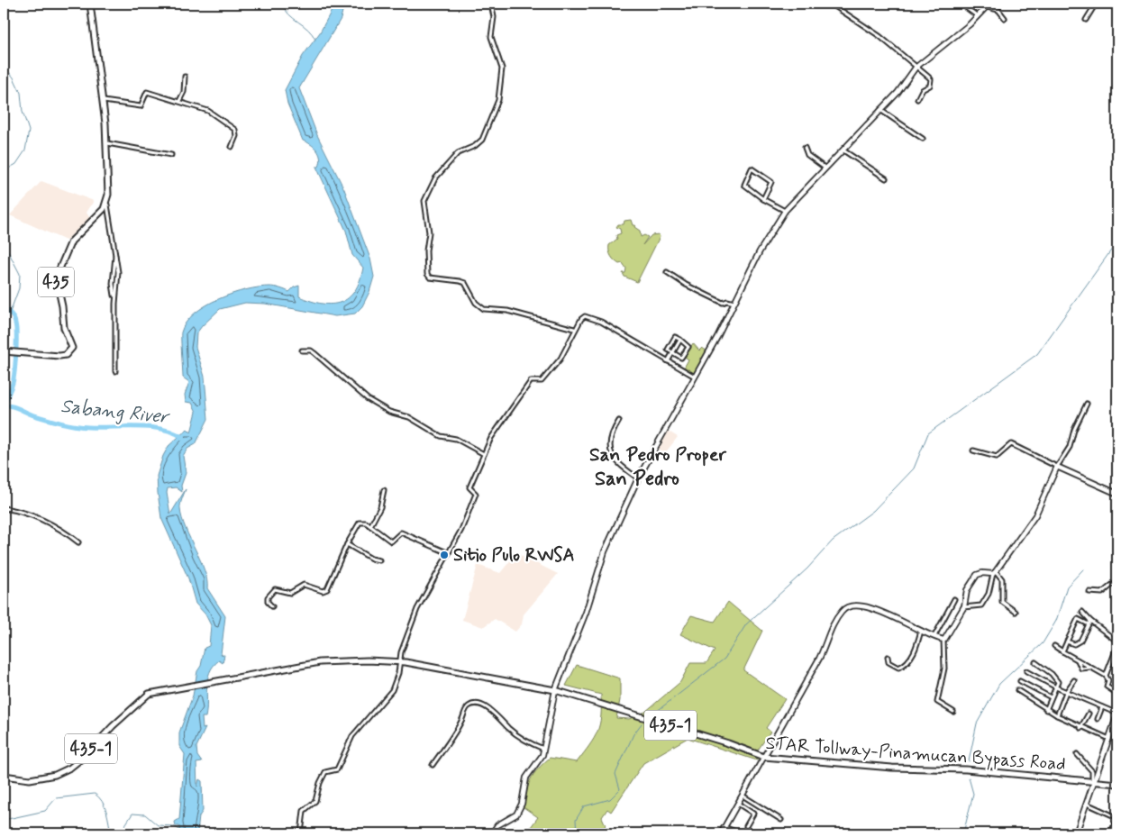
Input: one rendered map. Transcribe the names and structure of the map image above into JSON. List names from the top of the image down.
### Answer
{
  "streets": {
    "main road": ["435", "435-1", "STAR Tollway-Pinamucan Bypass Road"]
  },
  "districts": ["San Pedro Proper", "San Pedro"],
  "water": ["Sabang River"],
  "places": ["Sitio Pulo RWSA"]
}
